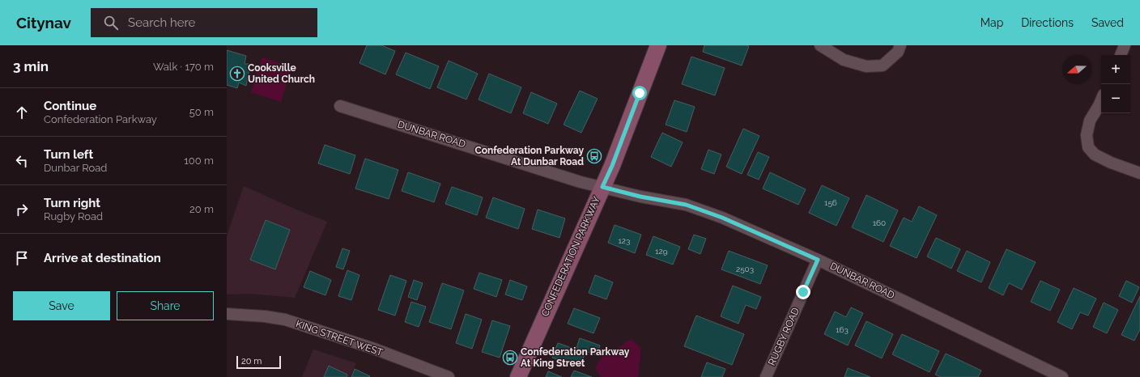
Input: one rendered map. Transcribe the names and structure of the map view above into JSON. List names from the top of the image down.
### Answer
{
  "streets": {
    "street": [
      "DUNBAR ROAD",
      "CONFEDERATION PARKWAY",
      "RUGBY ROAD",
      "KING STREET WEST"
    ]
  },
  "crossings": [
    ["DUNBAR ROAD", "CONFEDERATION PARKWAY"],
    ["DUNBAR ROAD", "RUGBY ROAD"]
  ],
  "places": {
    "church": ["Cooksville United Church"],
    "bus stop": ["Confederation Parkway At Dunbar Road", "Confederation Parkway At King Street"]
  },
  "house_numbers": [
    "156",
    "160",
    "123",
    "129",
    "2503",
    "163"
  ],
  "scale_bar": "20 m",
  "north": "left",
  "page": {
    "header": "Citynav",
    "search": "Search here",
    "nav": ["Map", "Directions", "Saved"],
    "heading": ["3 min", "Walk · 170 m"],
    "map_buttons": ["+", "−"],
    "list": [
      ["Continue", "Confederation Parkway", "50 m"],
      ["Turn left", "Dunbar Road", "100 m"],
      ["Turn right", "Rugby Road", "20 m"],
      "Arrive at destination"
    ],
    "buttons": ["Save", "Share"],
    "scale": "20 m"
  }
}
